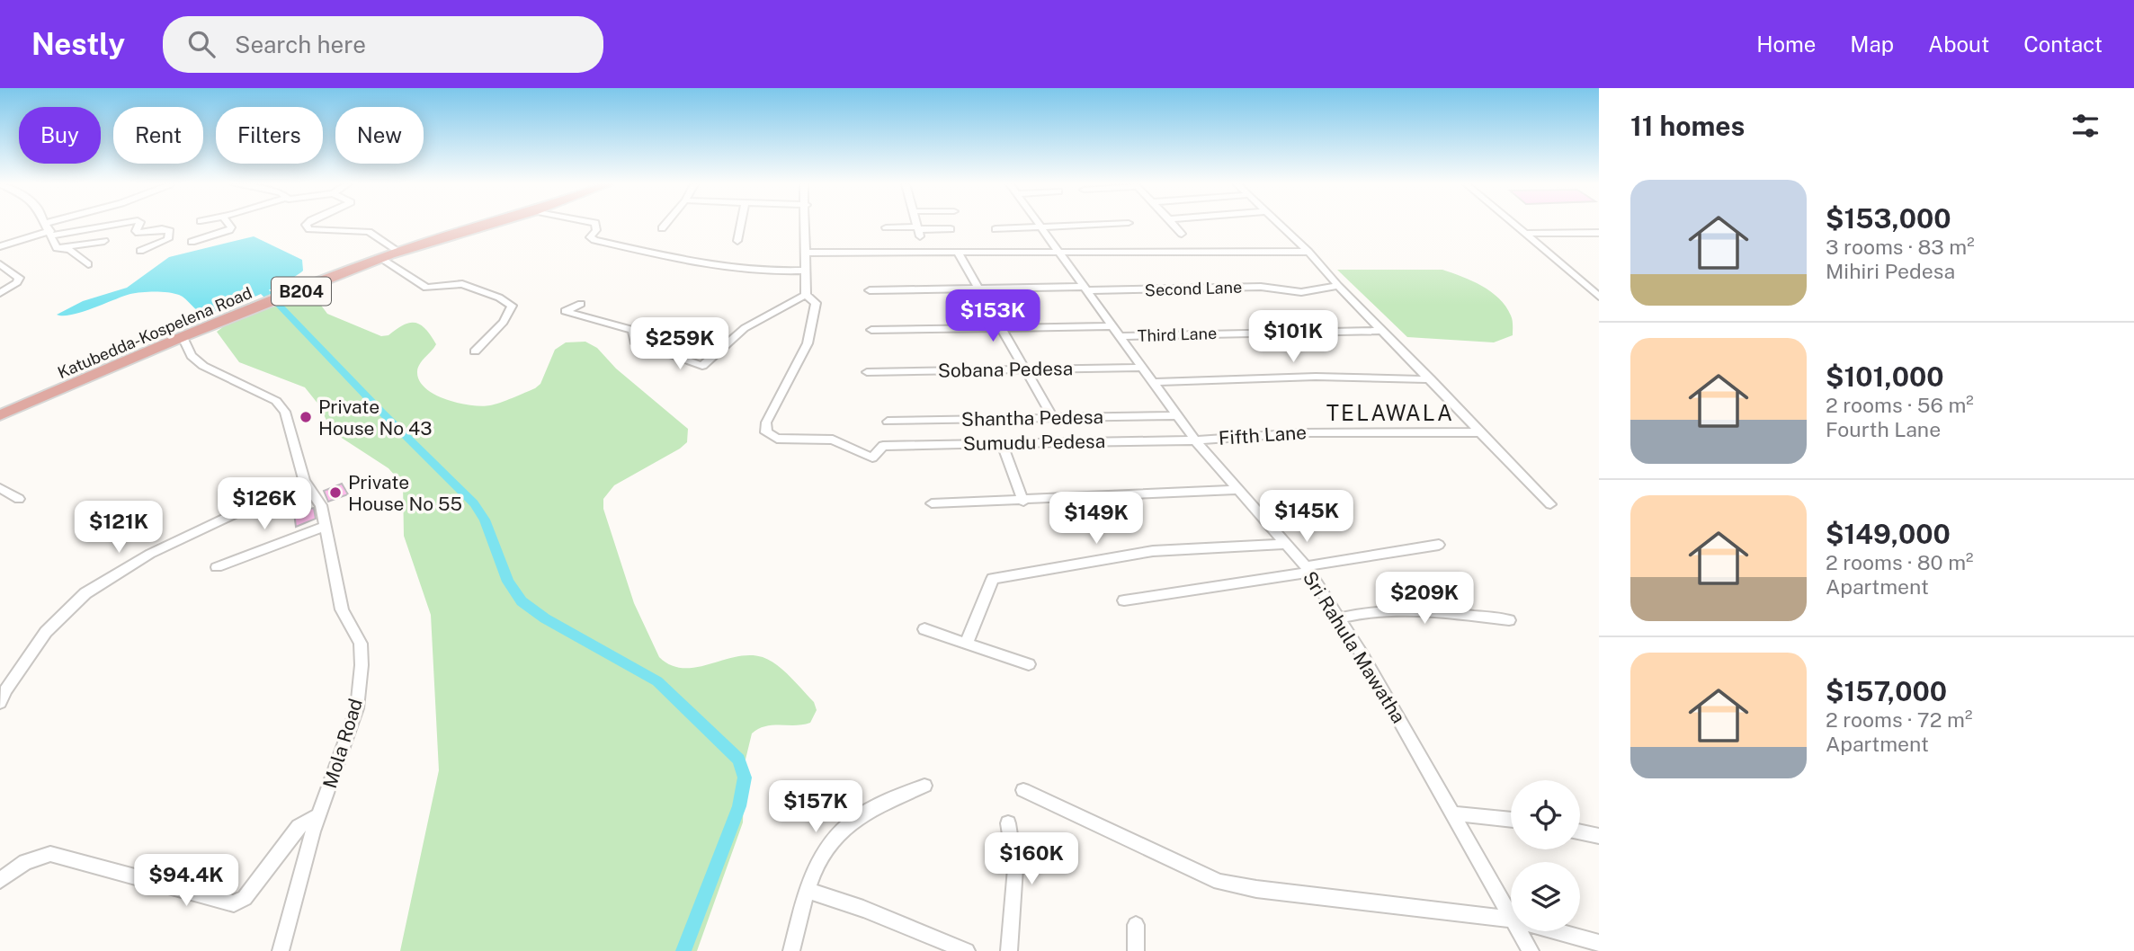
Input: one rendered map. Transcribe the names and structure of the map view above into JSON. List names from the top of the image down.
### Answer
{
  "streets": {
    "main road": ["B204", "Katubedda-Kospelena Road"],
    "street": [
      "Second Lane",
      "Third Lane",
      "Sobana Pedesa",
      "Shantha Pedesa",
      "Fifth Lane",
      "Sumudu Pedesa",
      "Sri Rahula Mawatha",
      "Mola Road"
    ]
  },
  "crossings": [
    ["Second Lane", "Sri Rahula Mawatha"],
    ["Katubedda-Kospelena Road", "Mola Road"],
    ["Third Lane", "Sri Rahula Mawatha"],
    ["Sobana Pedesa", "Sri Rahula Mawatha"],
    ["Shantha Pedesa", "Sri Rahula Mawatha"],
    ["Fifth Lane", "Sumudu Pedesa"],
    ["Fifth Lane", "Sri Rahula Mawatha"],
    ["Sumudu Pedesa", "Sri Rahula Mawatha"]
  ],
  "districts": ["TELAWALA"],
  "places": ["Private House No 43", "Private House No 55"],
  "page": {
    "header": "Nestly",
    "search": "Search here",
    "nav": [
      "Home",
      "Map",
      "About",
      "Contact"
    ],
    "heading": "11 homes",
    "chip": [
      "Buy",
      "Rent",
      "Filters",
      "New"
    ],
    "list": [
      {
        "name": "$153,000",
        "note": "3 rooms · 83 m² · Mihiri Pedesa"
      },
      {
        "name": "$101,000",
        "note": "2 rooms · 56 m² · Fourth Lane"
      },
      {
        "name": "$149,000",
        "note": "2 rooms · 80 m² · Apartment"
      },
      {
        "name": "$157,000",
        "note": "2 rooms · 72 m² · Apartment"
      }
    ],
    "price": [
      "$153K",
      "$101K",
      "$259K",
      "$126K",
      "$145K",
      "$149K",
      "$121K",
      "$209K",
      "$157K",
      "$160K",
      "$94.4K"
    ]
  }
}
